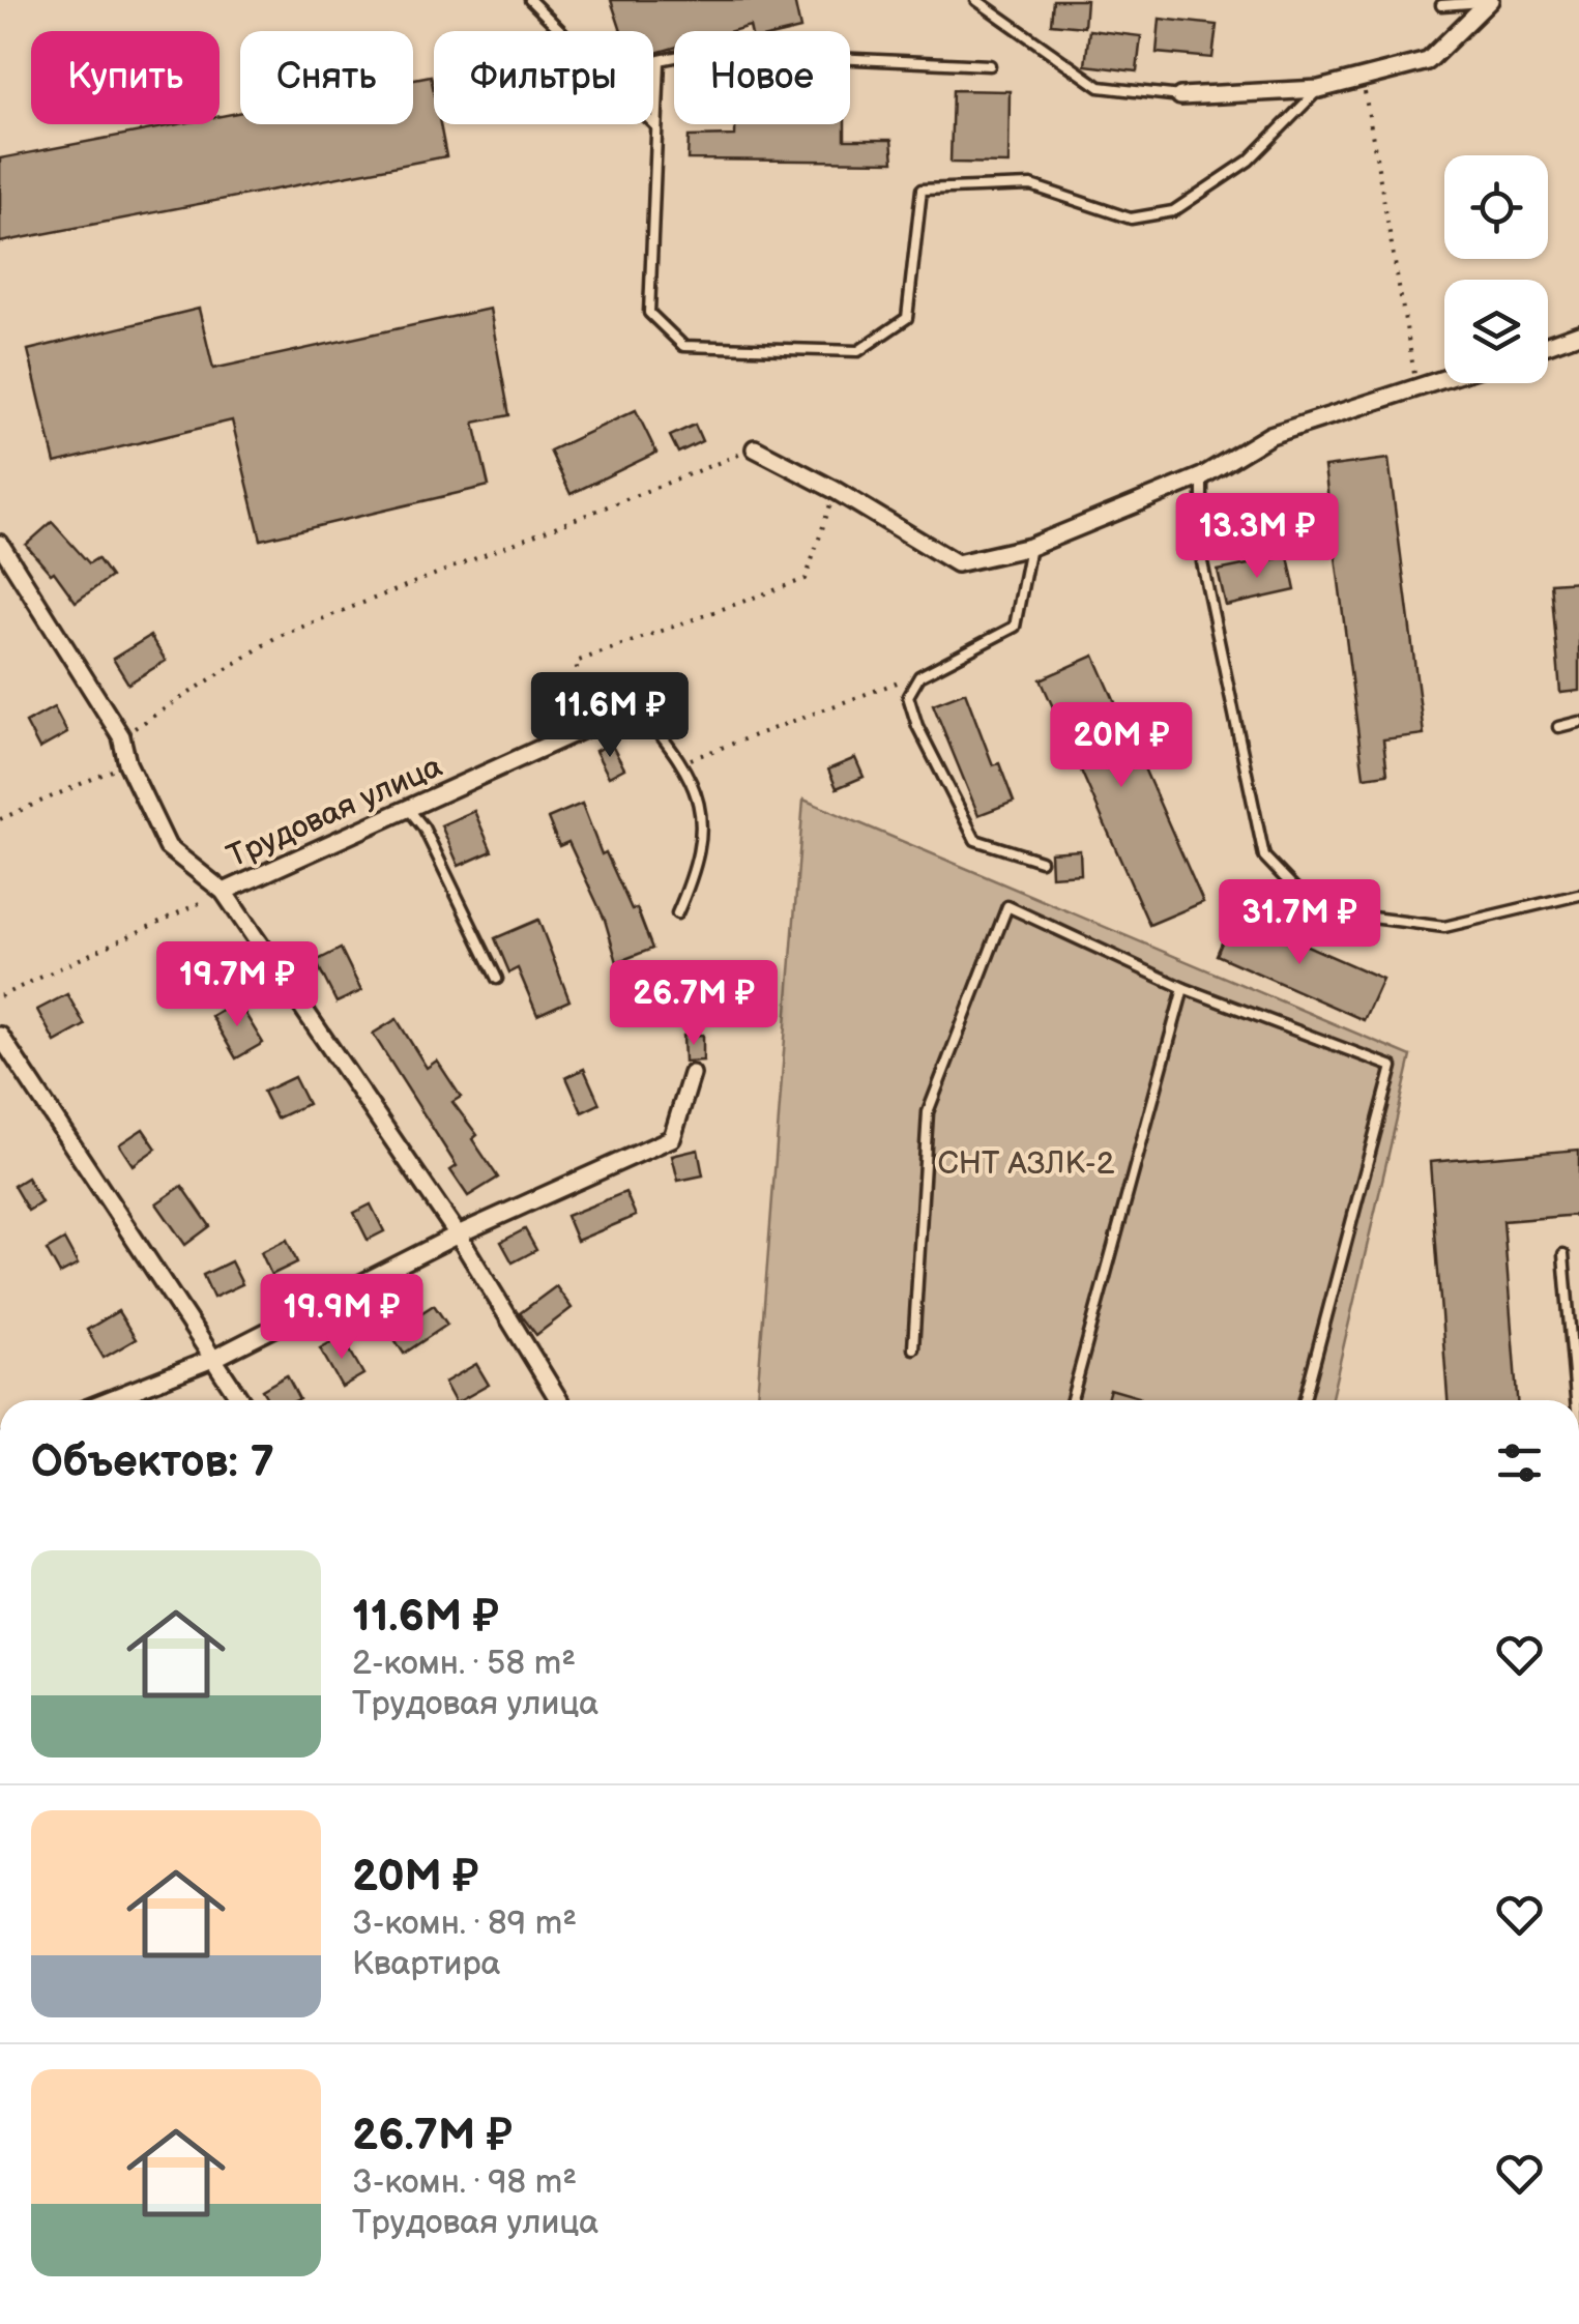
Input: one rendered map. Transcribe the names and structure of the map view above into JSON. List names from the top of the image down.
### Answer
{
  "streets": {
    "street": ["Трудовая улица"]
  },
  "parks": ["СНТ АЗЛК-2"],
  "page": {
    "chip": [
      "Купить",
      "Снять",
      "Фильтры",
      "Новое"
    ],
    "price": [
      "13.3M ₽",
      "11.6M ₽",
      "20M ₽",
      "31.7M ₽",
      "19.7M ₽",
      "26.7M ₽",
      "19.9M ₽"
    ],
    "heading": "Объектов: 7",
    "list": [
      {
        "name": "11.6M ₽",
        "note": "2-комн. · 58 m² · Трудовая улица"
      },
      {
        "name": "20M ₽",
        "note": "3-комн. · 89 m² · Квартира"
      },
      {
        "name": "26.7M ₽",
        "note": "3-комн. · 98 m² · Трудовая улица"
      }
    ]
  }
}
